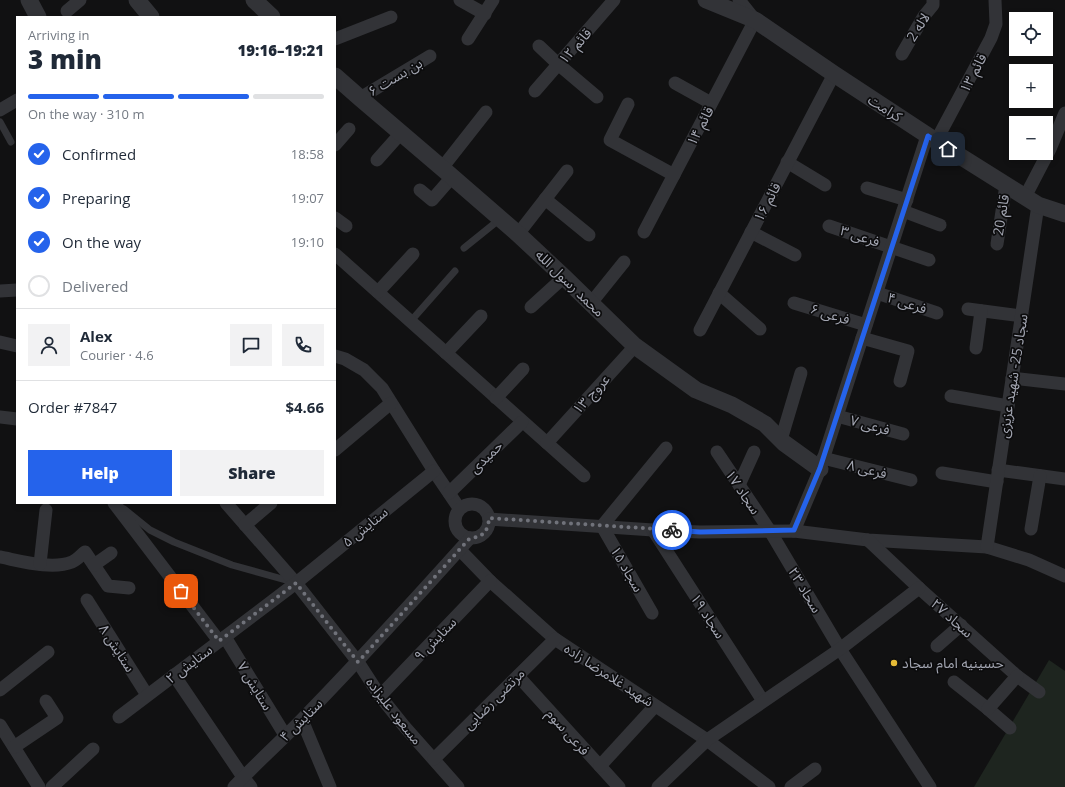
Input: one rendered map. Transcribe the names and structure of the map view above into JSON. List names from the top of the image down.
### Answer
{
  "streets": {
    "street": [
      "لاله 2",
      "قائم ۱۲",
      "قائم ۱۳",
      "بن بست ۶",
      "کرامت",
      "قائم ۱۴",
      "قائم ۱۶",
      "قائم 20",
      "فرعی ۳",
      "محمد رسول الله",
      "فرعی ۴",
      "فرعی ۶",
      "سجاد 25- شهید عزیزی",
      "عروج ۱۳",
      "فرعی ۷",
      "حمیدی",
      "فرعی ۸",
      "سجاد ۱۷",
      "ستایش ۵",
      "سجاد ۱۵",
      "سحاد ۲۳",
      "سجاد ۱۹",
      "سجاد ۲۷",
      "ستایش ۹",
      "ستایش ۸",
      "ستایش ۲",
      "شهید غلامرضا زاده",
      "ستایش ۷",
      "مرتضی رضایی",
      "مسعود علیزاده",
      "ستایش ۴",
      "فرعی سوم"
    ]
  },
  "crossings": [
    ["قائم ۱۳", "کرامت"],
    ["قائم ۱۳", "فرعی ۳"],
    ["قائم ۱۳", "محمد رسول الله"],
    ["قائم ۱۳", "فرعی ۴"],
    ["قائم ۱۳", "فرعی ۶"],
    ["قائم ۱۳", "فرعی ۷"],
    ["قائم ۱۳", "فرعی ۸"],
    ["بن بست ۶", "محمد رسول الله"],
    ["کرامت", "قائم ۱۴"],
    ["کرامت", "قائم ۱۶"],
    ["کرامت", "قائم 20"],
    ["کرامت", "سجاد 25- شهید عزیزی"],
    ["محمد رسول الله", "عروج ۱۳"],
    ["محمد رسول الله", "فرعی ۸"],
    ["سجاد ۱۷", "سحاد ۲۳"],
    ["ستایش ۵", "ستایش ۲"],
    ["ستایش ۵", "مسعود علیزاده"],
    ["ستایش ۹", "شهید غلامرضا زاده"],
    ["ستایش ۹", "مسعود علیزاده"],
    ["ستایش ۸", "ستایش ۲"],
    ["ستایش ۲", "ستایش ۷"],
    ["ستایش ۲", "مسعود علیزاده"],
    ["شهید غلامرضا زاده", "مرتضی رضایی"],
    ["ستایش ۷", "ستایش ۴"],
    ["مرتضی رضایی", "مسعود علیزاده"],
    ["مرتضی رضایی", "فرعی سوم"],
    ["مسعود علیزاده", "ستایش ۴"]
  ],
  "places": ["حسینیه امام سجاد"],
  "page": {
    "map_buttons": ["+", "−"],
    "heading": ["3 min", "Arriving in", "19:16–19:21"],
    "panel": [
      "Alex",
      "Courier · 4.6",
      "Order #7847",
      "$4.66"
    ],
    "bar": "On the way · 310 m",
    "list": [
      ["Confirmed", "18:58"],
      ["Preparing", "19:07"],
      ["On the way", "19:10"],
      "Delivered"
    ],
    "buttons": ["Help", "Share"]
  }
}
